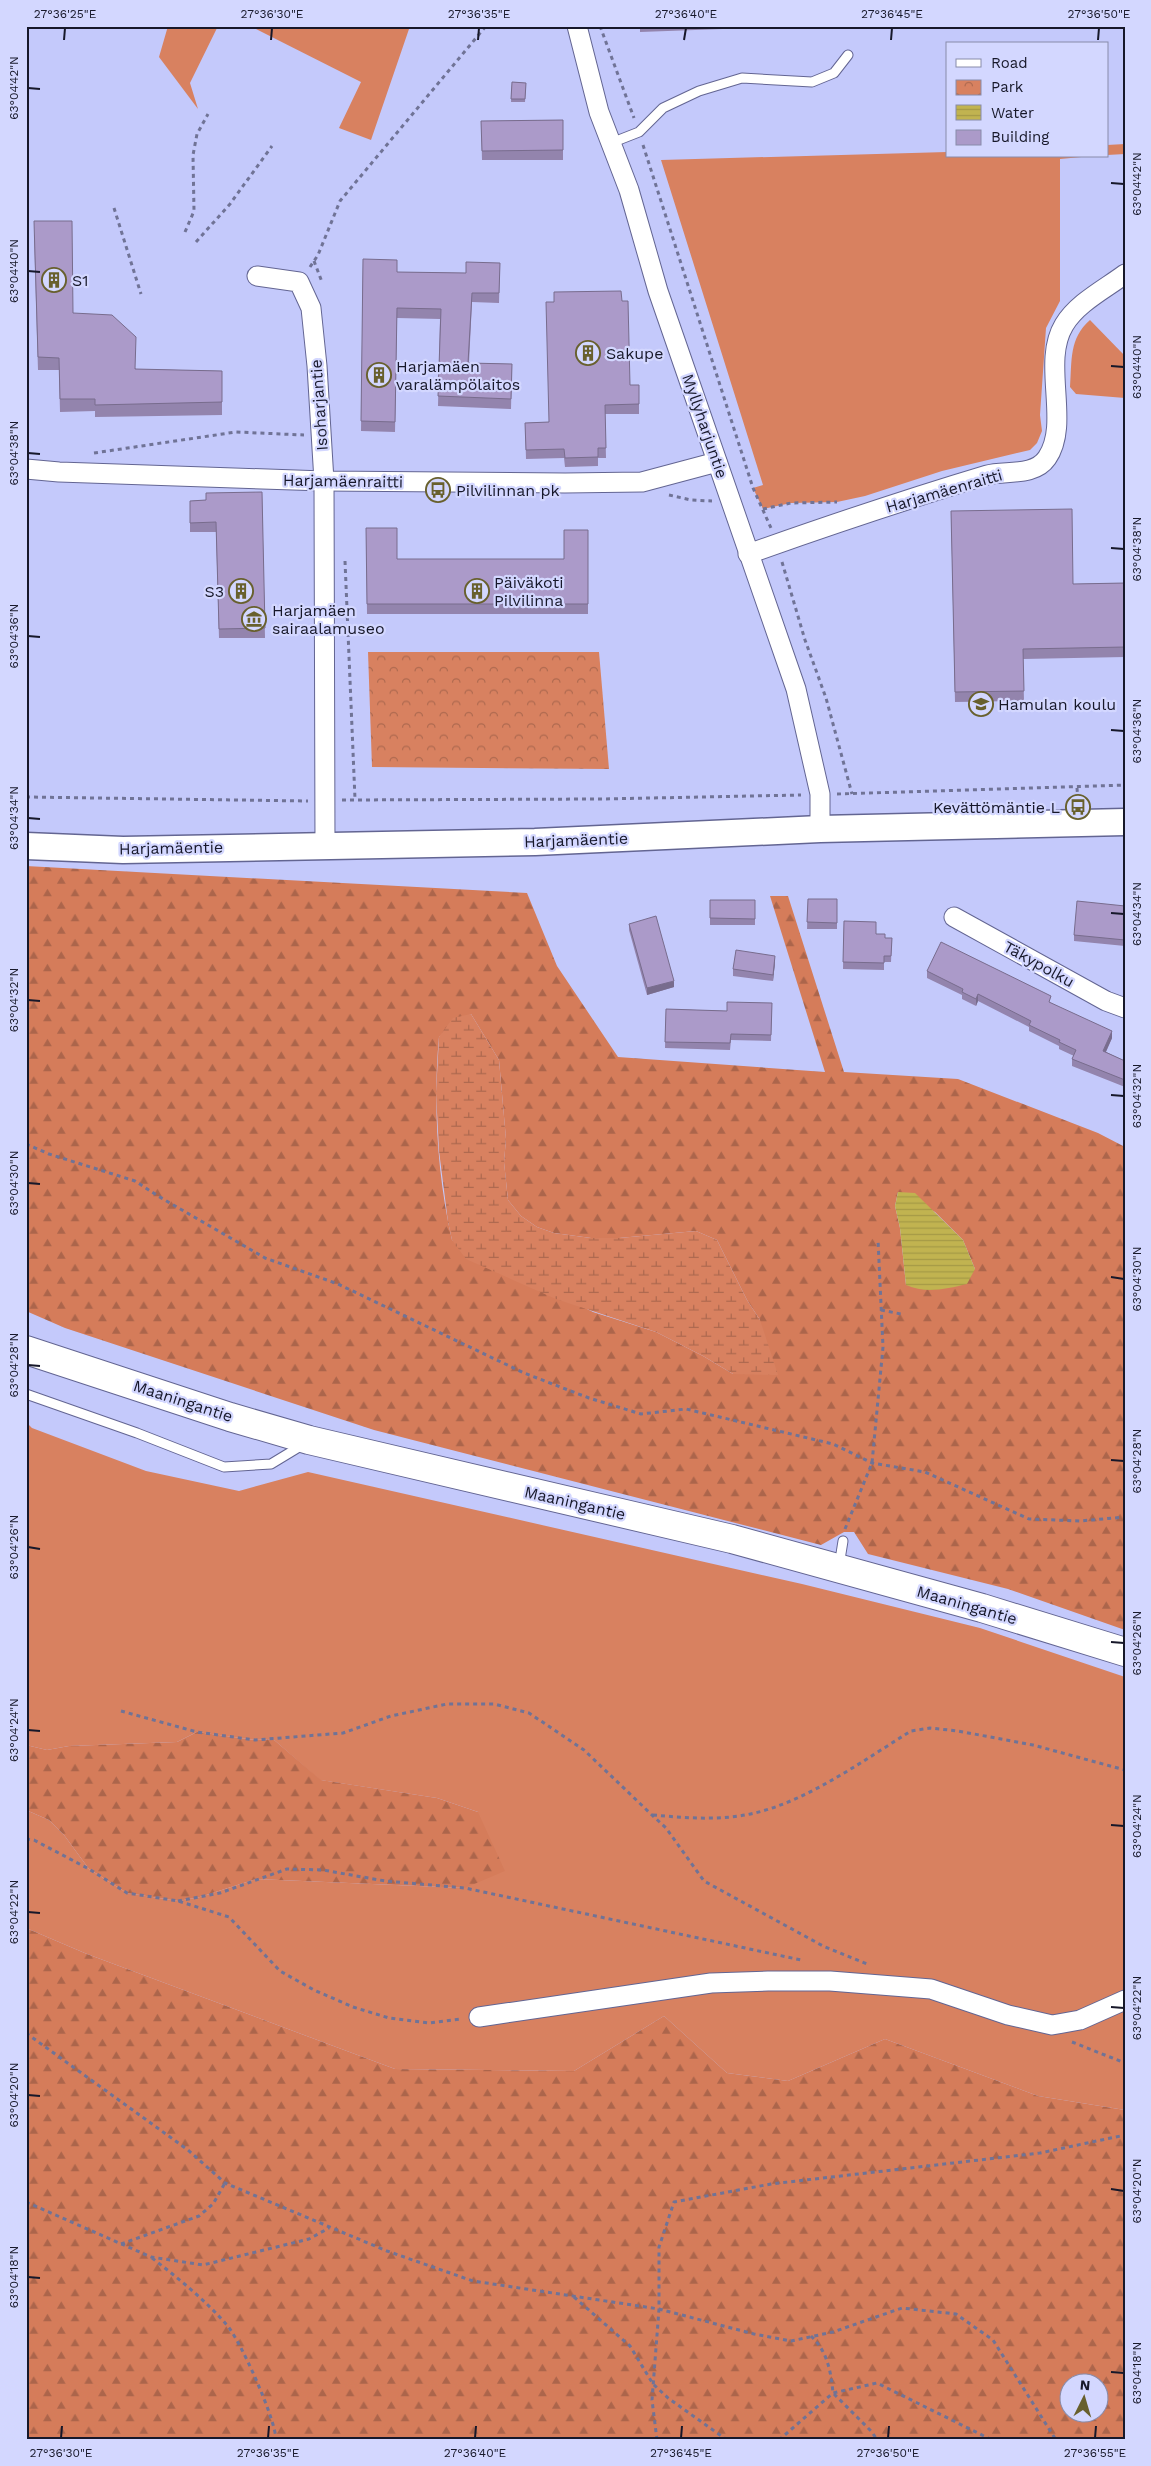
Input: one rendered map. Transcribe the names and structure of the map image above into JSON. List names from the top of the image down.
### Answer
{
  "streets": {
    "main road": ["Maaningantie"],
    "street": [
      "Isoharjantie",
      "Myllyharjuntie",
      "Harjamäenraitti",
      "Harjamäentie",
      "Täkypolku"
    ]
  },
  "crossings": [
    ["Isoharjantie", "Harjamäenraitti"],
    ["Isoharjantie", "Harjamäentie"],
    ["Myllyharjuntie", "Harjamäenraitti"],
    ["Myllyharjuntie", "Harjamäentie"]
  ],
  "places": {
    "building": [
      "S1",
      "Sakupe",
      "Harjamäen varalämpölaitos",
      "S3",
      "Päiväkoti Pilvilinna"
    ],
    "bus stop": ["Pilvilinnan pk", "Kevättömäntie L"],
    "museum": ["Harjamäen sairaalamuseo"],
    "school or university": ["Hamulan koulu"]
  },
  "legend": [
    "Road",
    "Park",
    "Water",
    "Building"
  ],
  "north": "top",
  "coordinates": [
    "27°36'25\"E",
    "27°36'30\"E",
    "27°36'35\"E",
    "27°36'40\"E",
    "27°36'45\"E",
    "27°36'50\"E",
    "63°04'42\"N",
    "63°04'40\"N",
    "63°04'38\"N",
    "63°04'36\"N",
    "63°04'34\"N",
    "63°04'32\"N",
    "63°04'30\"N",
    "63°04'28\"N",
    "63°04'26\"N",
    "63°04'24\"N",
    "63°04'22\"N",
    "63°04'20\"N",
    "63°04'18\"N",
    "27°36'55\"E"
  ]
}
